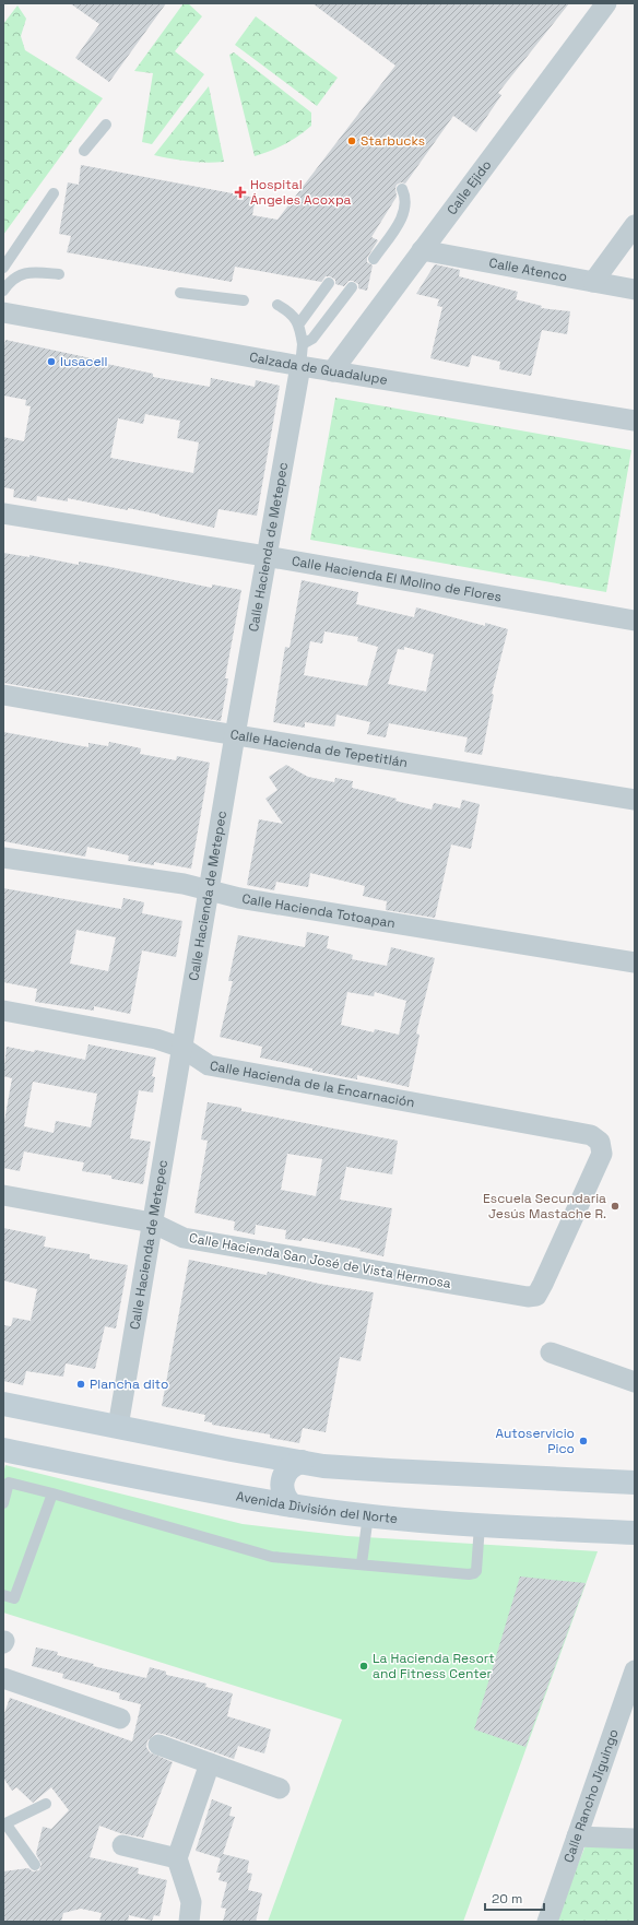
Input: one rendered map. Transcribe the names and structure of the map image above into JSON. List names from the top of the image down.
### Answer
{
  "streets": {
    "main road": ["Avenida División del Norte"],
    "street": [
      "Calle Ejido",
      "Calle Atenco",
      "Calzada de Guadalupe",
      "Calle Hacienda de Metepec",
      "Calle Hacienda El Molino de Flores",
      "Calle Hacienda de Tepetitlán",
      "Calle Hacienda Totoapan",
      "Calle Hacienda de la Encarnación",
      "Calle Hacienda San José de Vista Hermosa",
      "Calle Rancho Jiguingo"
    ]
  },
  "crossings": [
    ["Calle Ejido", "Calle Atenco"],
    ["Calle Ejido", "Calzada de Guadalupe"],
    ["Calzada de Guadalupe", "Calle Hacienda de Metepec"],
    ["Calle Hacienda de Metepec", "Calle Hacienda El Molino de Flores"],
    ["Calle Hacienda de Metepec", "Calle Hacienda de Tepetitlán"],
    ["Calle Hacienda de Metepec", "Calle Hacienda Totoapan"],
    ["Calle Hacienda de Metepec", "Calle Hacienda de la Encarnación"],
    ["Calle Hacienda de Metepec", "Calle Hacienda San José de Vista Hermosa"],
    ["Calle Hacienda de la Encarnación", "Calle Hacienda San José de Vista Hermosa"]
  ],
  "places": {
    "other": [
      "Starbucks",
      "Iusacell",
      "Escuela Secundaria Jesús Mastache R.",
      "Plancha dito",
      "Autoservicio Pico",
      "La Hacienda Resort and Fitness Center"
    ],
    "health": ["Hospital Ángeles Acoxpa"]
  },
  "scale_bar": "20 m"
}
